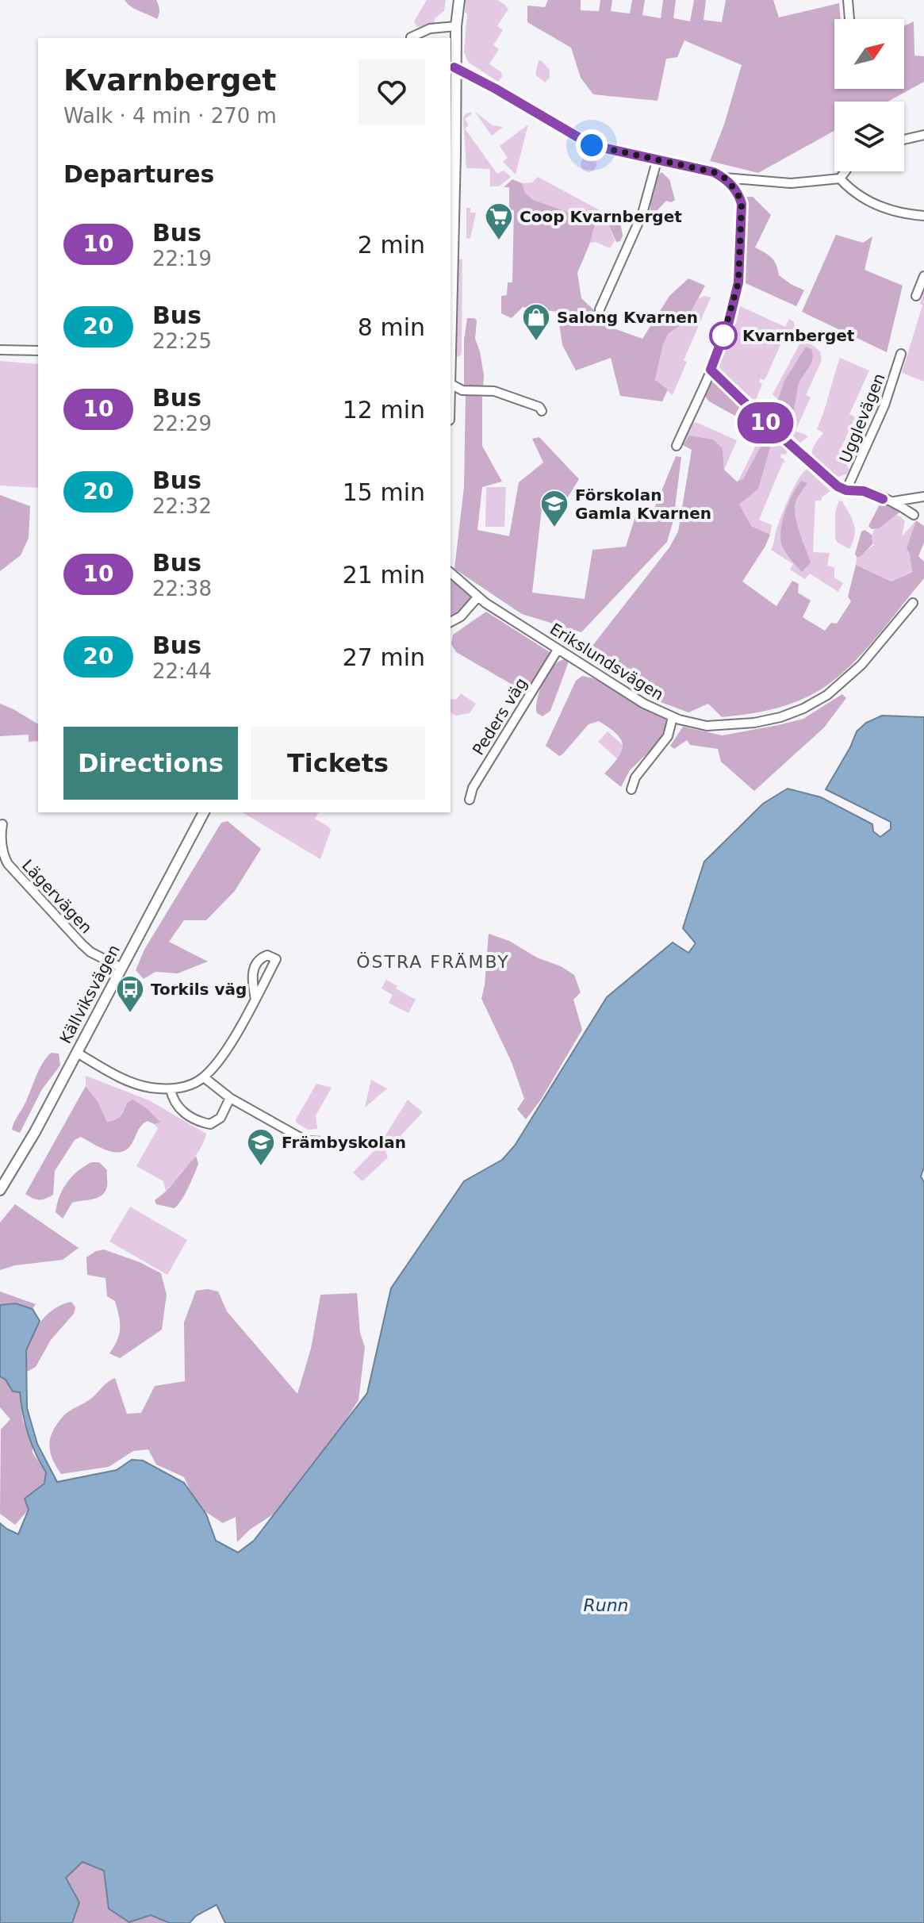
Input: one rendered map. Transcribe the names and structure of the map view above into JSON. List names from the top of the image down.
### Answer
{
  "streets": {
    "street": [
      "Ugglevägen",
      "Erikslundsvägen",
      "Peders väg",
      "Lägervägen",
      "Källviksvägen"
    ]
  },
  "crossings": [
    ["Erikslundsvägen", "Peders väg"],
    ["Lägervägen", "Källviksvägen"]
  ],
  "districts": ["ÖSTRA FRÄMBY"],
  "water": ["Runn"],
  "places": {
    "supermarket": ["Coop Kvarnberget"],
    "other": ["Kvarnberget"],
    "shop": ["Salong Kvarnen"],
    "school or university": ["Förskolan Gamla Kvarnen", "Främbyskolan"],
    "bus stop": ["Torkils väg"]
  },
  "lines": ["bus line 10"],
  "north": "top right",
  "page": {
    "on_map": "10",
    "heading": [
      ["Kvarnberget", "Walk · 4 min · 270 m"],
      "Departures"
    ],
    "list": [
      {
        "mark": "10",
        "name": "Bus",
        "note": "22:19",
        "value": "2 min"
      },
      {
        "mark": "20",
        "name": "Bus",
        "note": "22:25",
        "value": "8 min"
      },
      {
        "mark": "10",
        "name": "Bus",
        "note": "22:29",
        "value": "12 min"
      },
      {
        "mark": "20",
        "name": "Bus",
        "note": "22:32",
        "value": "15 min"
      },
      {
        "mark": "10",
        "name": "Bus",
        "note": "22:38",
        "value": "21 min"
      },
      {
        "mark": "20",
        "name": "Bus",
        "note": "22:44",
        "value": "27 min"
      }
    ],
    "buttons": ["Directions", "Tickets"]
  }
}
